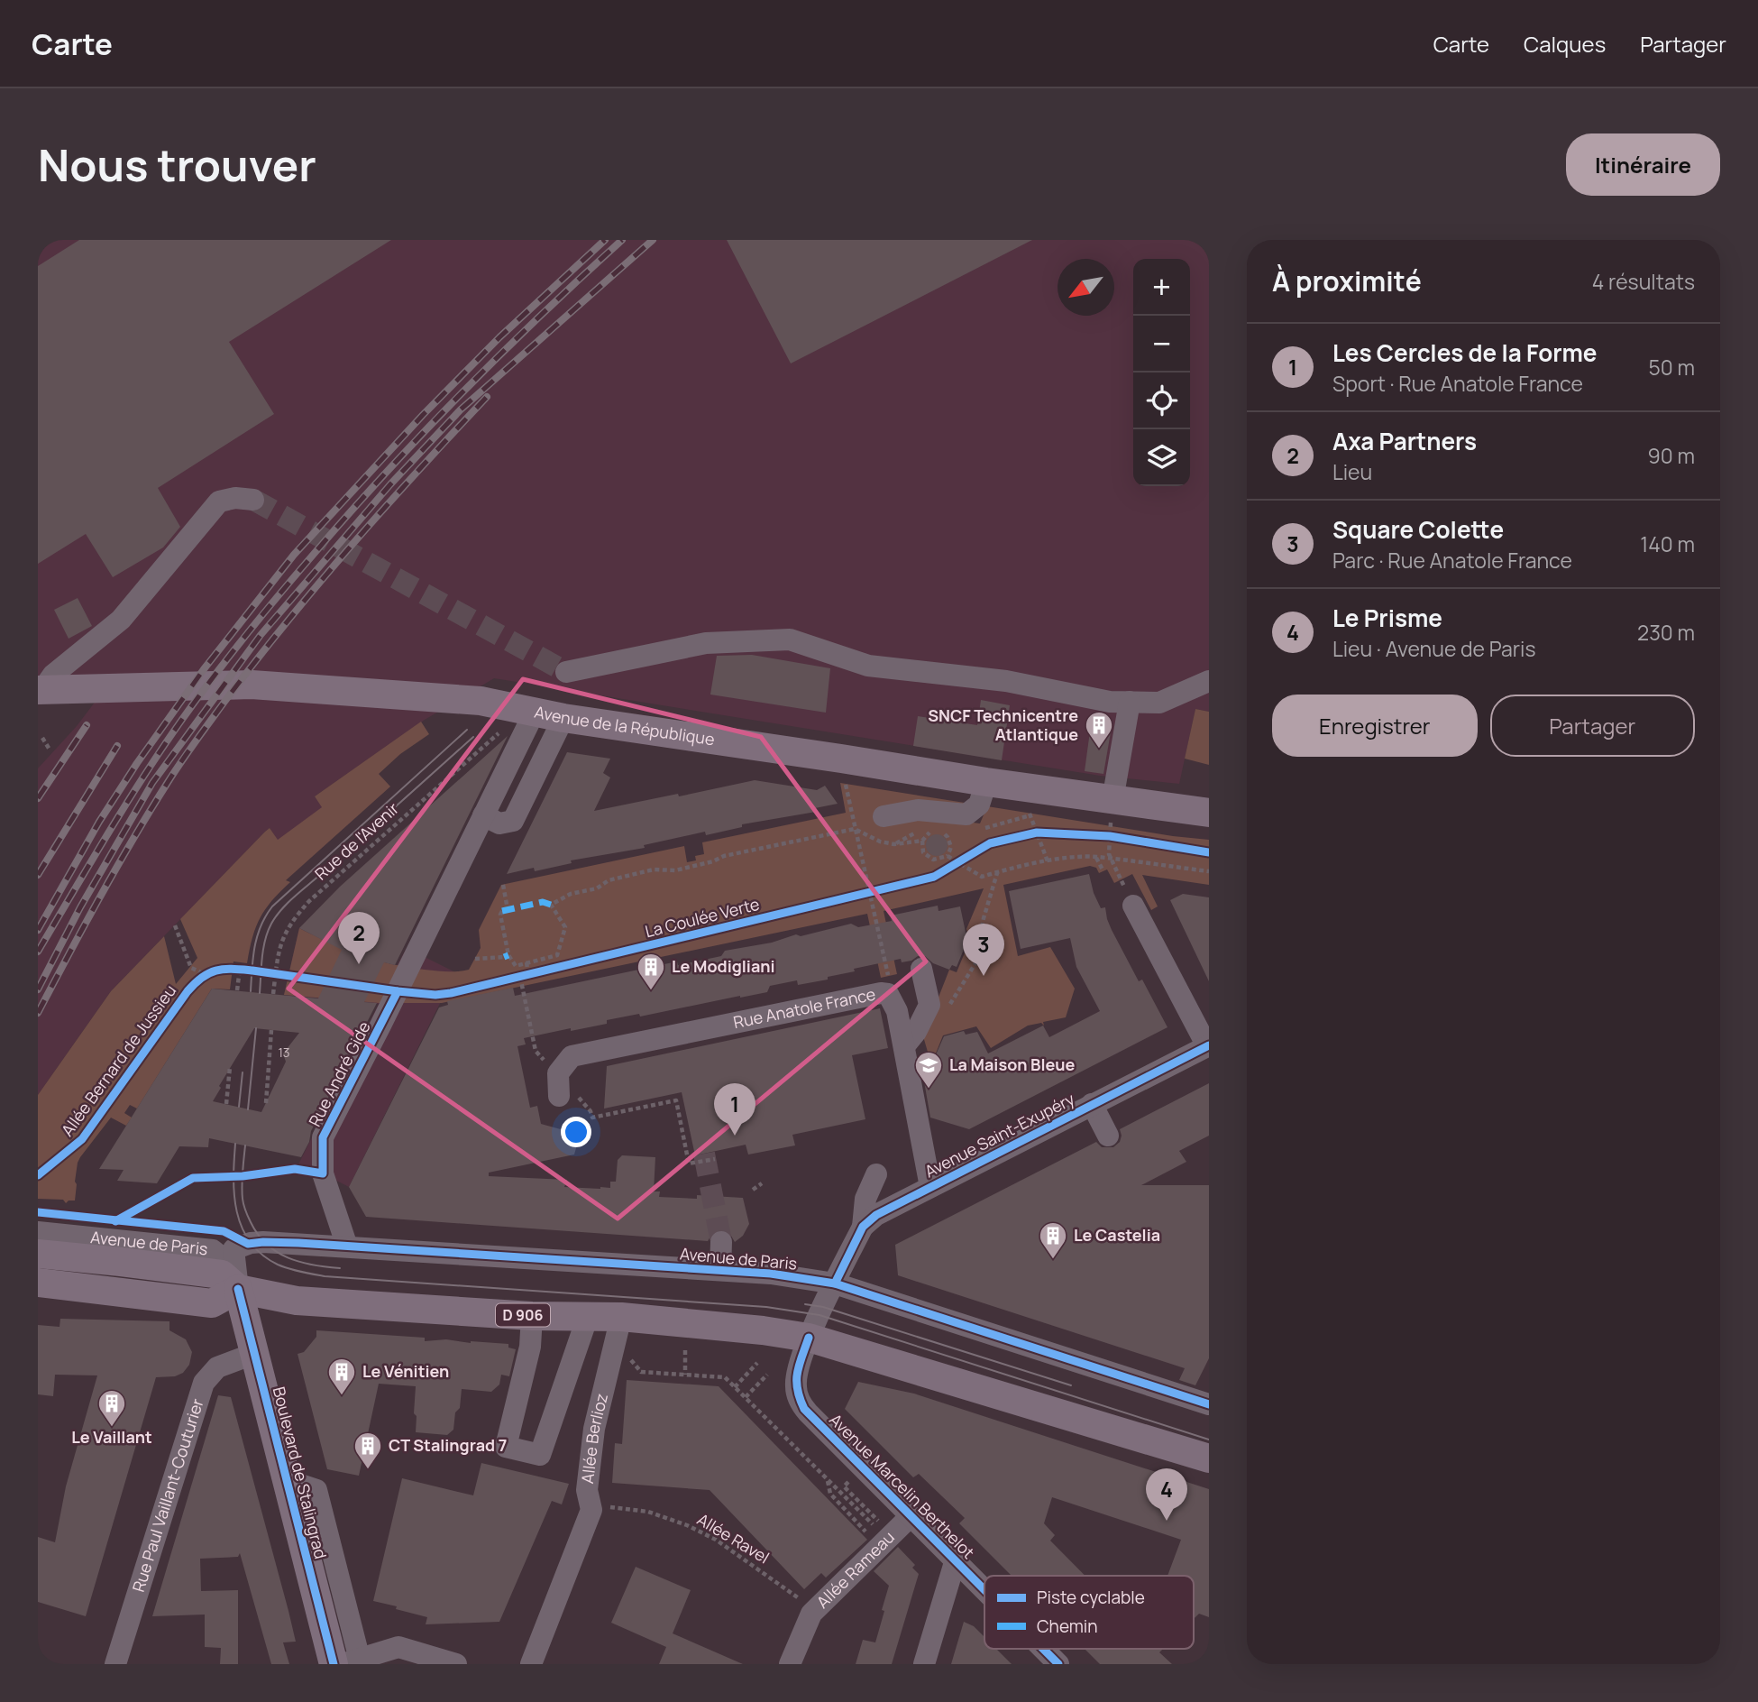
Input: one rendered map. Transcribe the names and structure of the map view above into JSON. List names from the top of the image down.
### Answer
{
  "streets": {
    "main road": [
      "Avenue de la République",
      "Avenue de Paris",
      "D 906",
      "Boulevard de Stalingrad"
    ],
    "street": [
      "Rue Anatole France",
      "Rue André Gide",
      "Avenue Saint-Exupéry",
      "Allée Berlioz",
      "Avenue Marcelin Berthelot",
      "Rue Paul Vaillant-Couturier",
      "Allée Rameau"
    ],
    "path": ["Rue de l'Avenir", "Allée Bernard de Jussieu", "Allée Ravel"],
    "cycle path": ["La Coulée Verte"]
  },
  "crossings": [
    ["Avenue de la République", "Rue André Gide"],
    ["Rue Anatole France", "Avenue Saint-Exupéry"],
    ["Rue André Gide", "Avenue de Paris"],
    ["Avenue Saint-Exupéry", "Avenue de Paris"],
    ["Avenue Saint-Exupéry", "Avenue Marcelin Berthelot"],
    ["Avenue de Paris", "Allée Berlioz"],
    ["Avenue de Paris", "Boulevard de Stalingrad"],
    ["Avenue de Paris", "Avenue Marcelin Berthelot"],
    ["Allée Berlioz", "Allée Ravel"],
    ["Boulevard de Stalingrad", "Rue Paul Vaillant-Couturier"],
    ["Avenue Marcelin Berthelot", "Allée Rameau"],
    ["Allée Ravel", "Allée Rameau"]
  ],
  "places": {
    "building": [
      "SNCF Technicentre Atlantique",
      "Le Modigliani",
      "Le Castelia",
      "Le Vénitien",
      "Le Vaillant",
      "CT Stalingrad 7"
    ],
    "school or university": ["La Maison Bleue"]
  },
  "house_numbers": ["13"],
  "legend": ["Piste cyclable", "Chemin"],
  "north": "bottom left",
  "page": {
    "header": "Carte",
    "nav": ["Carte", "Calques", "Partager"],
    "buttons": [
      "Itinéraire",
      ["Enregistrer", "Partager"]
    ],
    "title": "Nous trouver",
    "heading": ["À proximité", "4 résultats"],
    "map_buttons": ["+", "−"],
    "list": [
      {
        "mark": "1",
        "name": "Les Cercles de la Forme",
        "note": "Sport · Rue Anatole France",
        "value": "50 m"
      },
      {
        "mark": "2",
        "name": "Axa Partners",
        "note": "Lieu",
        "value": "90 m"
      },
      {
        "mark": "3",
        "name": "Square Colette",
        "note": "Parc · Rue Anatole France",
        "value": "140 m"
      },
      {
        "mark": "4",
        "name": "Le Prisme",
        "note": "Lieu · Avenue de Paris",
        "value": "230 m"
      }
    ],
    "pins": [
      "2",
      "3",
      "1",
      "4"
    ]
  }
}
